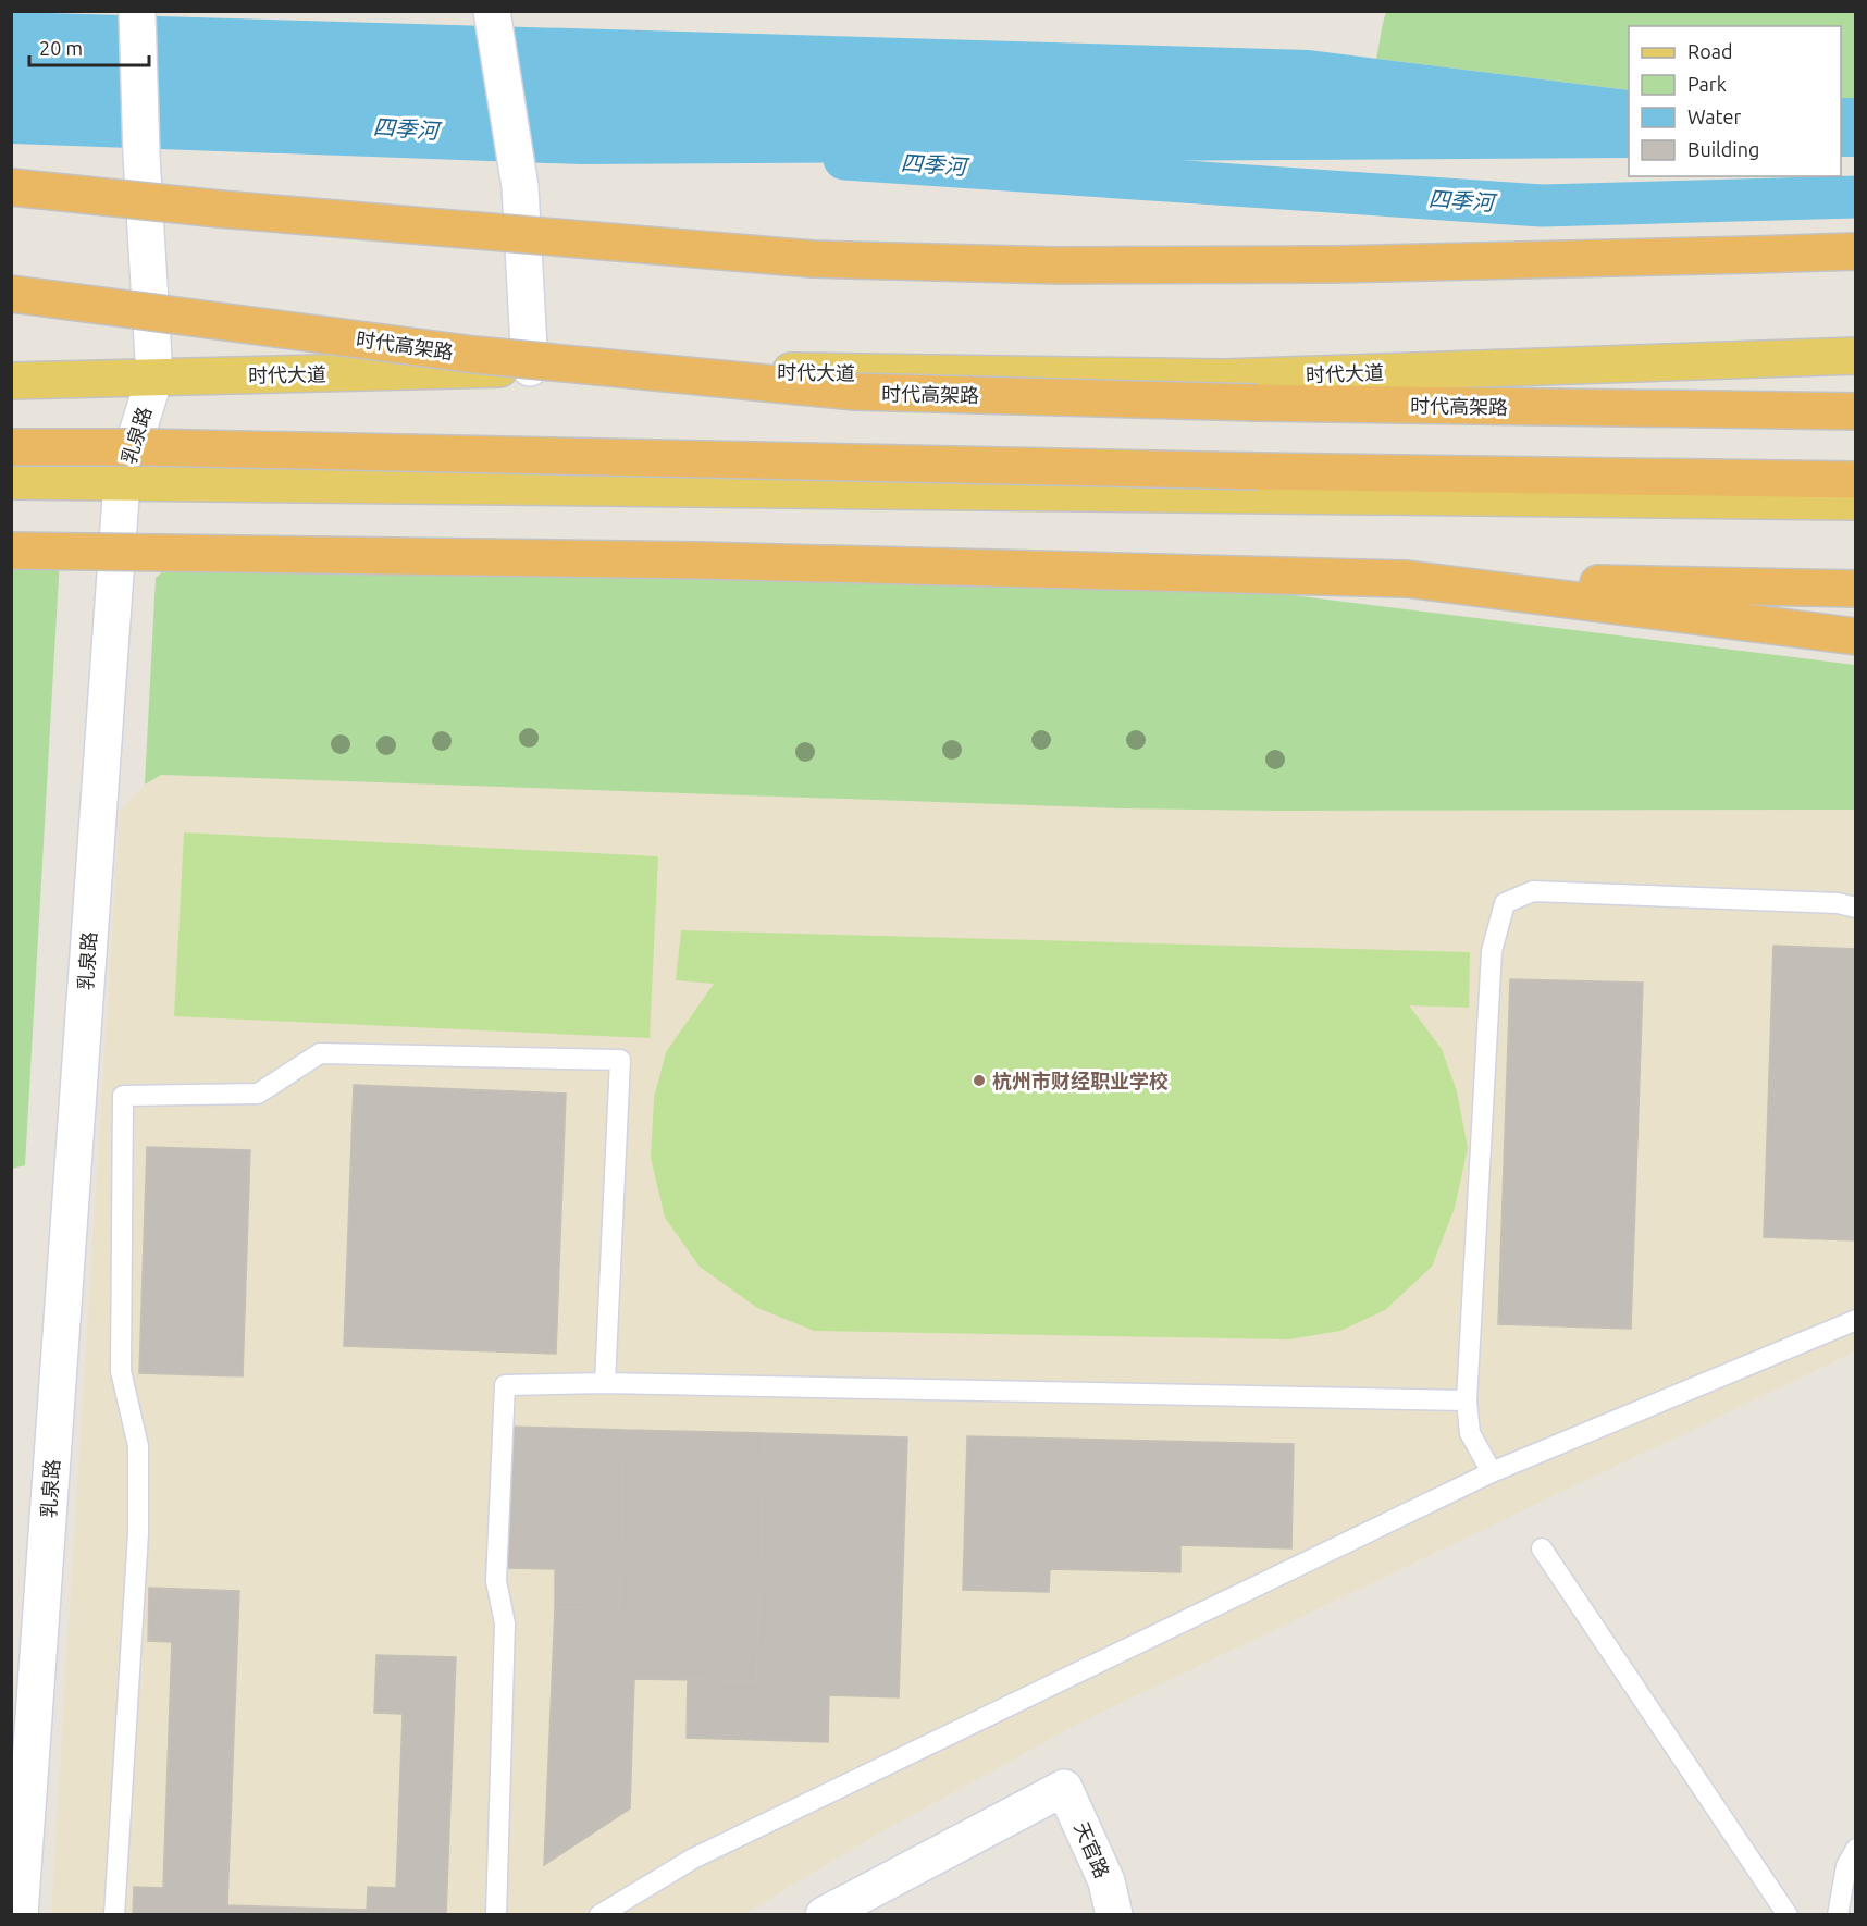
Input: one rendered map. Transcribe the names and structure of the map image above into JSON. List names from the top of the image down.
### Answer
{
  "streets": {
    "highway": ["时代高架路"],
    "main road": ["时代大道"],
    "street": ["乳泉路", "天官路"]
  },
  "crossings": [
    ["时代大道", "乳泉路"]
  ],
  "water": ["四季河"],
  "places": ["杭州市财经职业学校"],
  "legend": [
    "Road",
    "Park",
    "Water",
    "Building"
  ],
  "scale_bar": "20 m"
}
